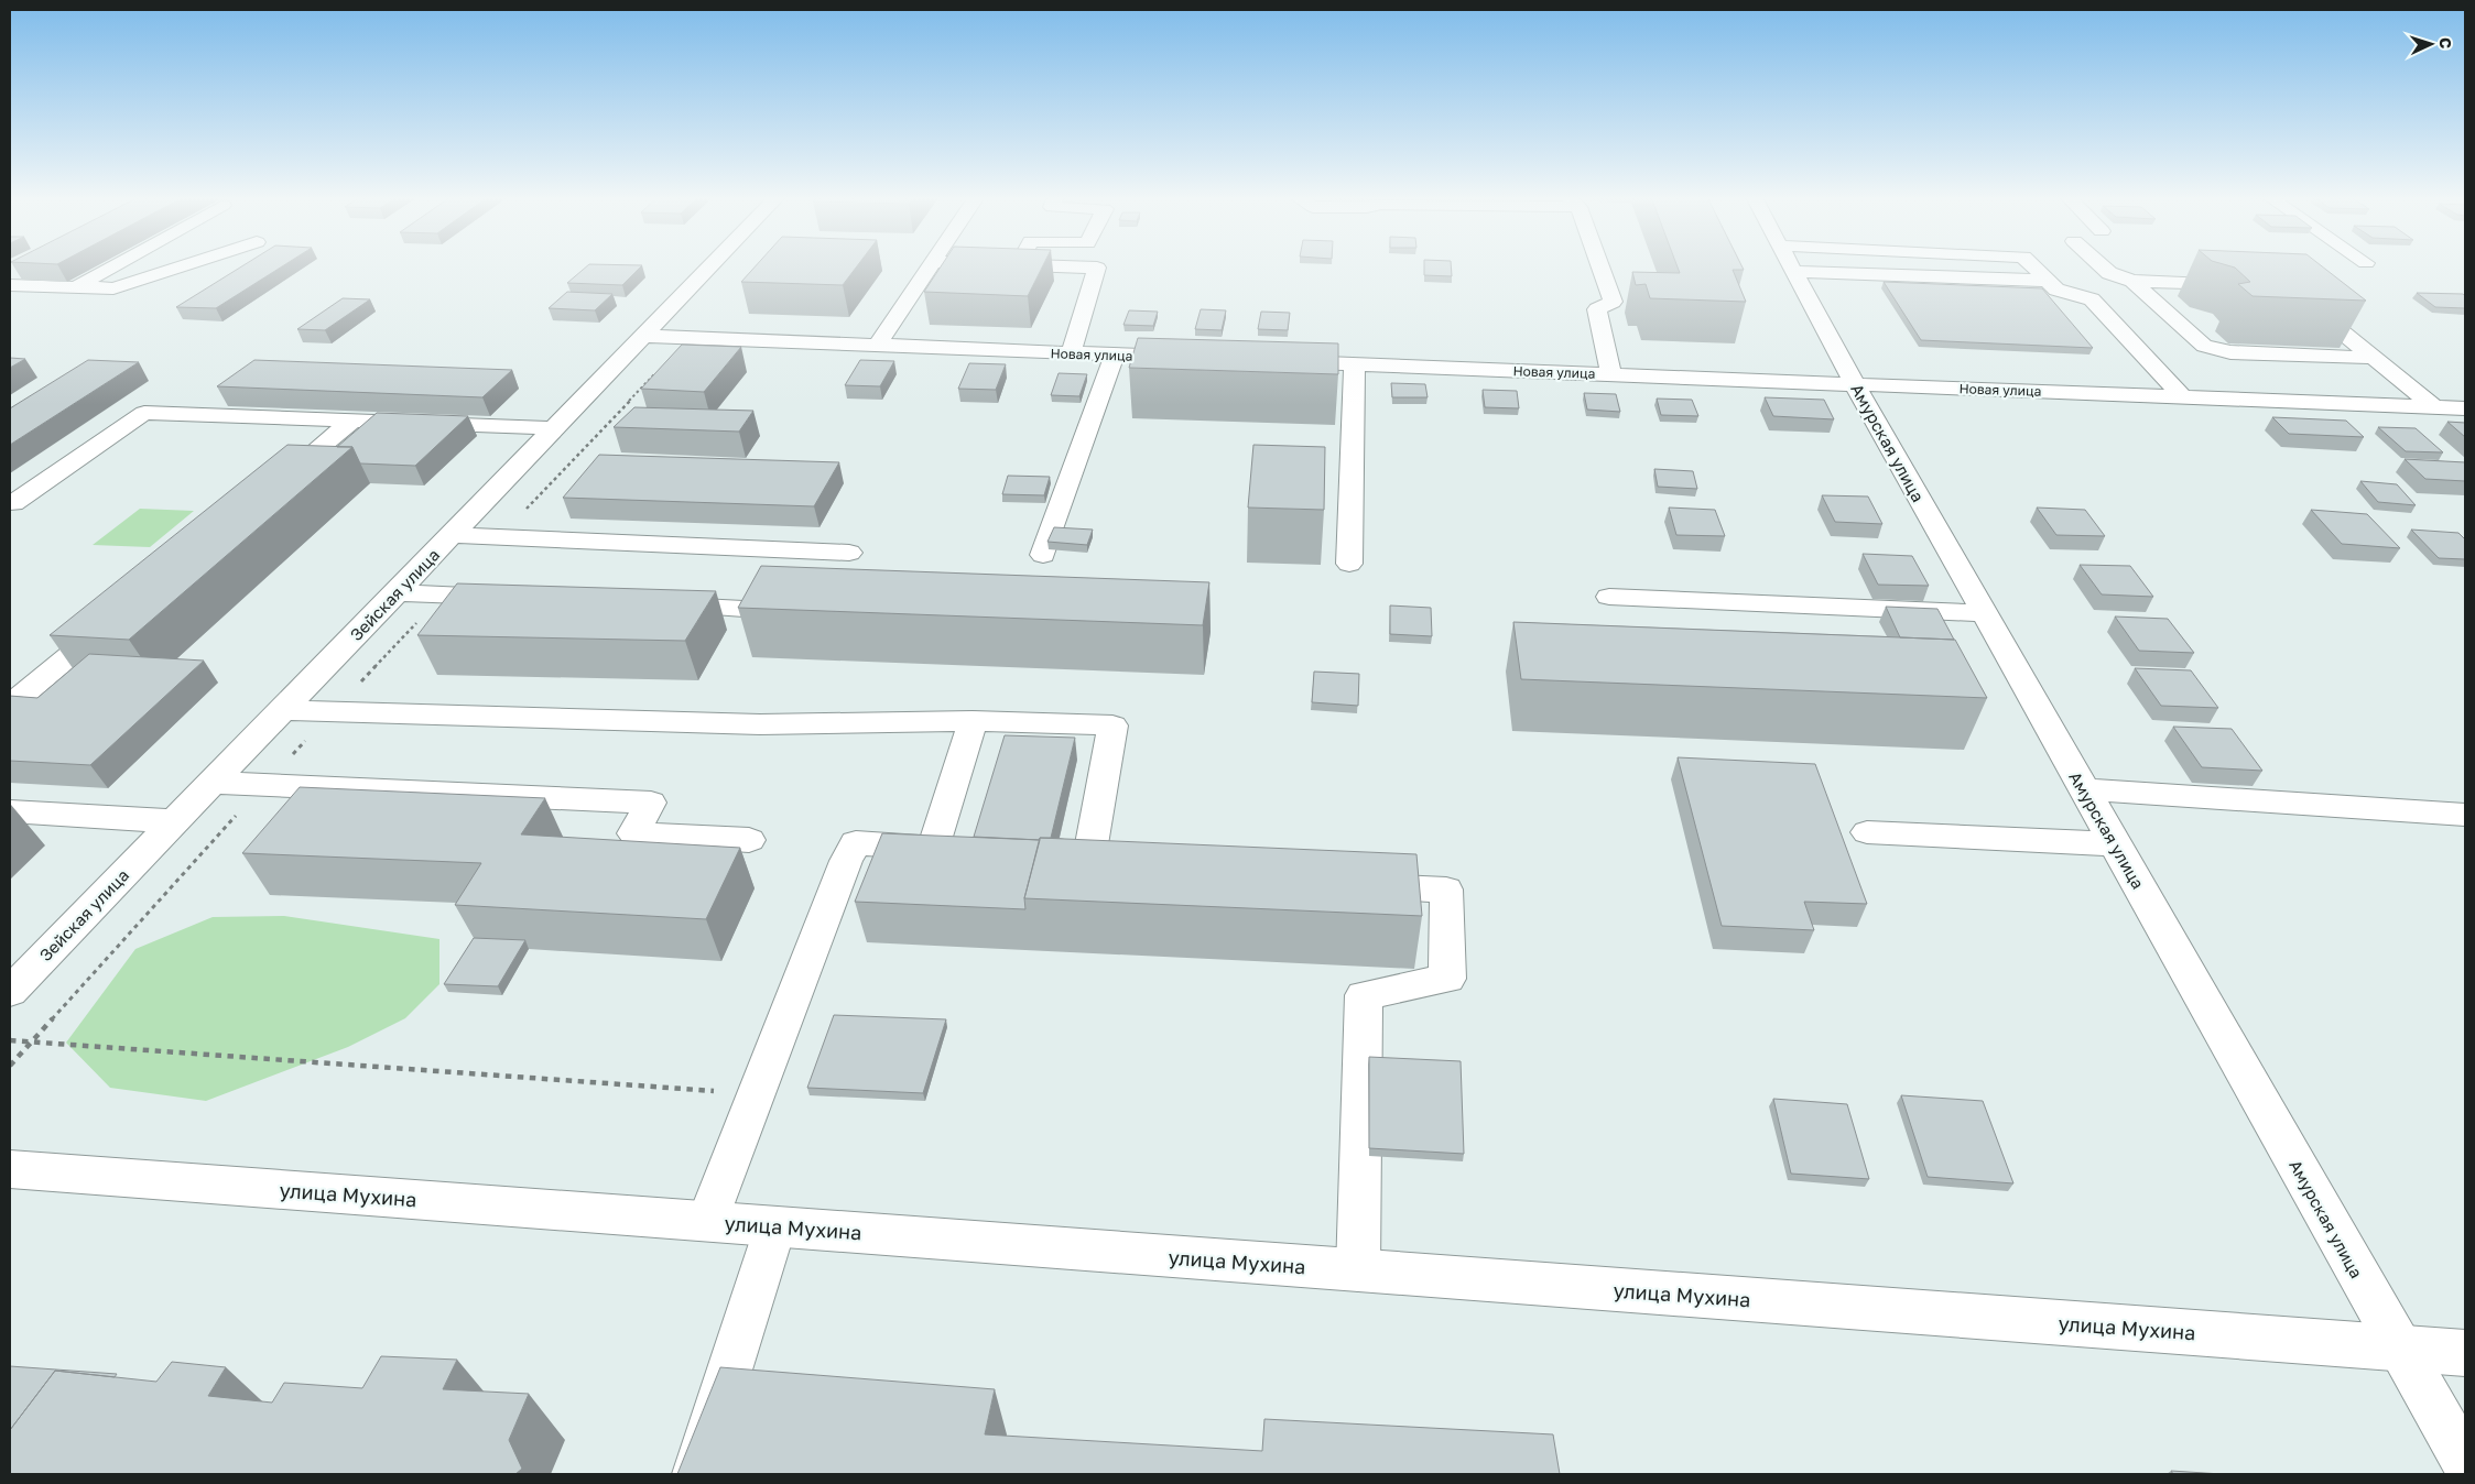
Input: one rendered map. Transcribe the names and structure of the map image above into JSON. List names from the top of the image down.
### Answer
{
  "streets": {
    "street": [
      "Новая улица",
      "Амурская улица",
      "Зейская улица",
      "улица Мухина"
    ]
  },
  "crossings": [
    ["Новая улица", "Амурская улица"],
    ["Новая улица", "Зейская улица"],
    ["Амурская улица", "улица Мухина"]
  ],
  "north": "right"
}
